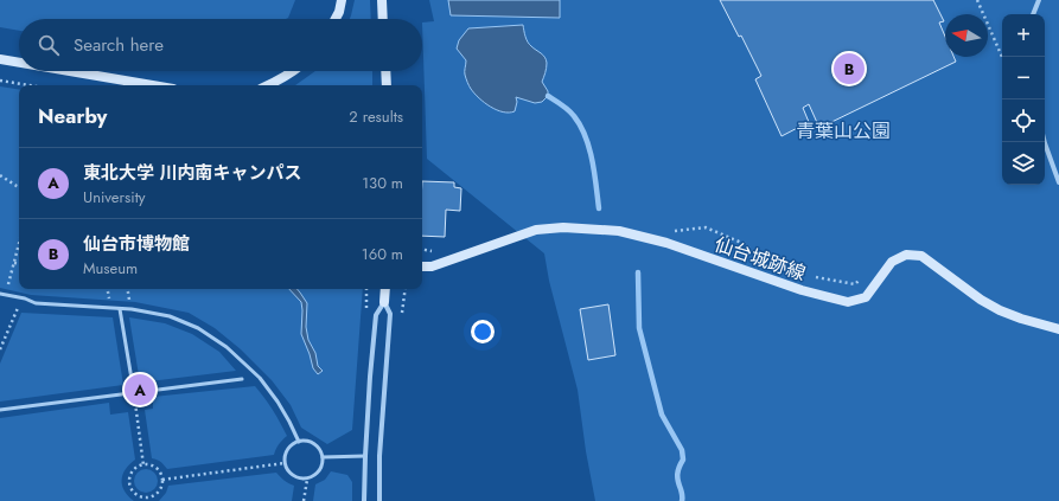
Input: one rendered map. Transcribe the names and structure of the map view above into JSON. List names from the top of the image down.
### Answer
{
  "streets": {
    "street": ["仙台城跡線"]
  },
  "parks": ["青葉山公園"],
  "north": "left",
  "page": {
    "map_buttons": ["+", "−"],
    "search": "Search here",
    "pins": ["B", "A"],
    "heading": ["Nearby", "2 results"],
    "list": [
      {
        "mark": "A",
        "name": "東北大学 川内南キャンパス",
        "note": "University",
        "value": "130 m"
      },
      {
        "mark": "B",
        "name": "仙台市博物館",
        "note": "Museum",
        "value": "160 m"
      }
    ]
  }
}
